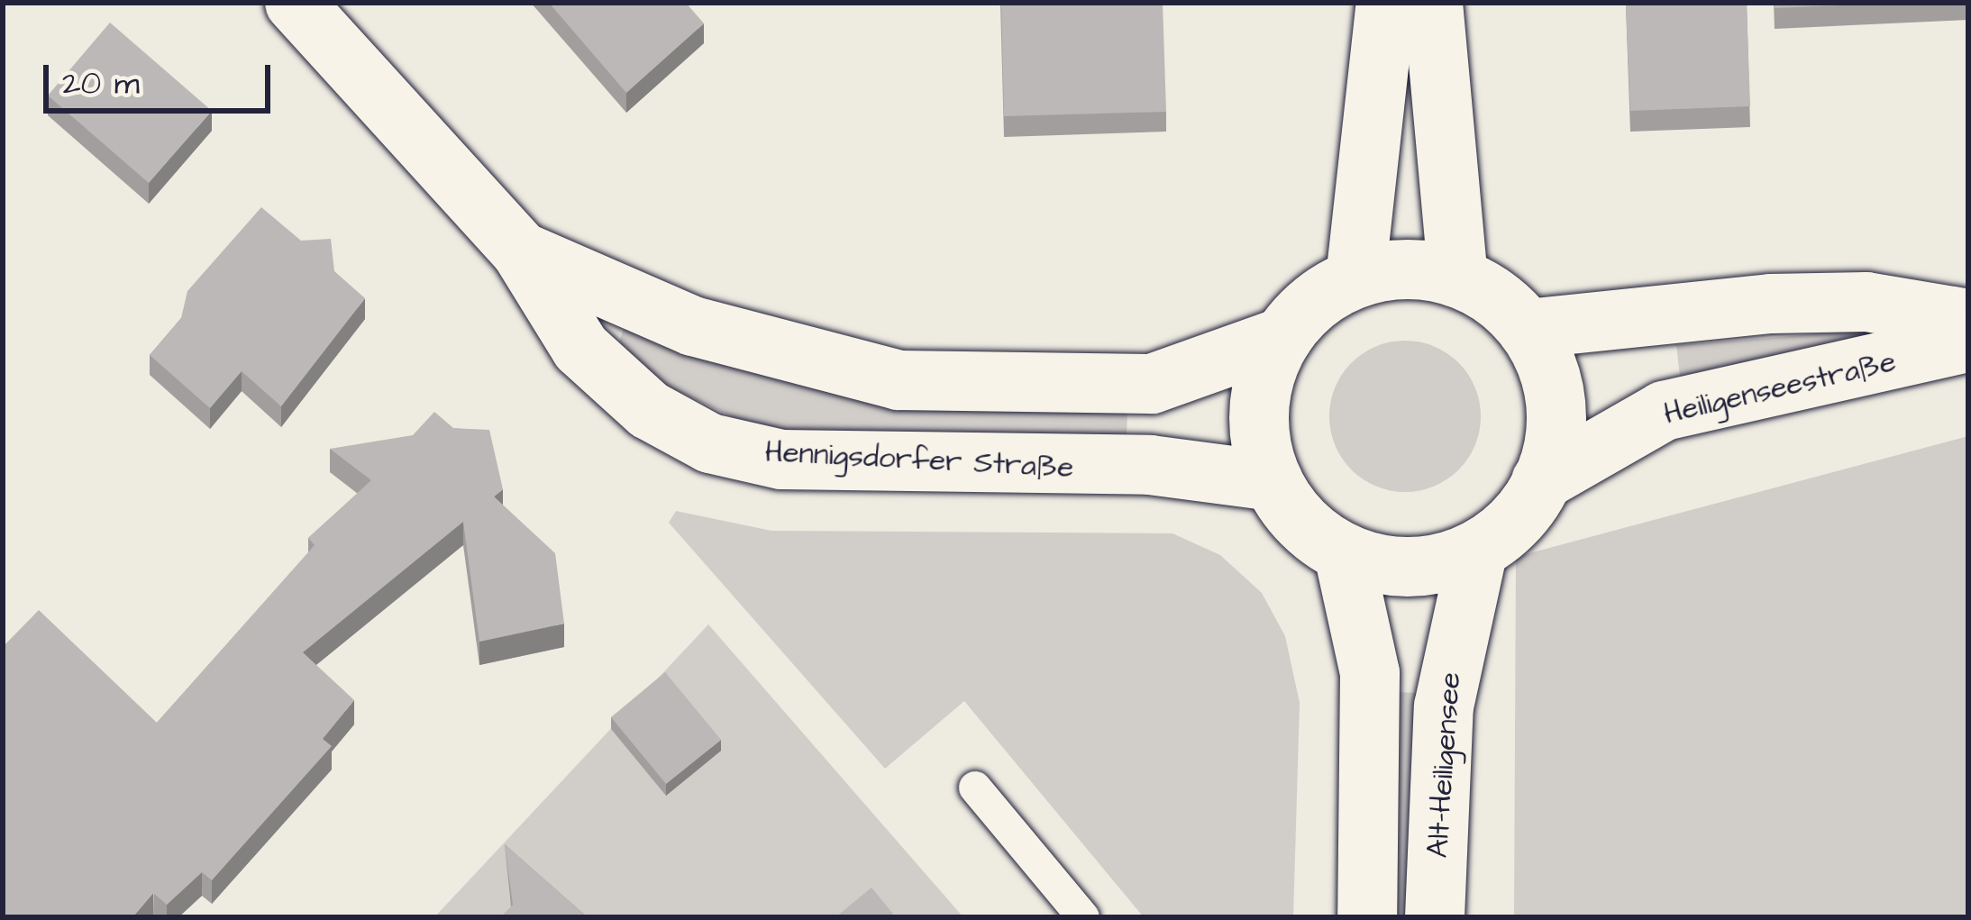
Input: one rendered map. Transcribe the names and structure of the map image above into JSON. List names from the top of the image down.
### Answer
{
  "streets": {
    "main road": ["Heiligenseestraße", "Hennigsdorfer Straße", "Alt-Heiligensee"]
  },
  "crossings": [
    ["Heiligenseestraße", "Hennigsdorfer Straße"],
    ["Heiligenseestraße", "Alt-Heiligensee"],
    ["Hennigsdorfer Straße", "Alt-Heiligensee"]
  ],
  "scale_bar": "20 m"
}
